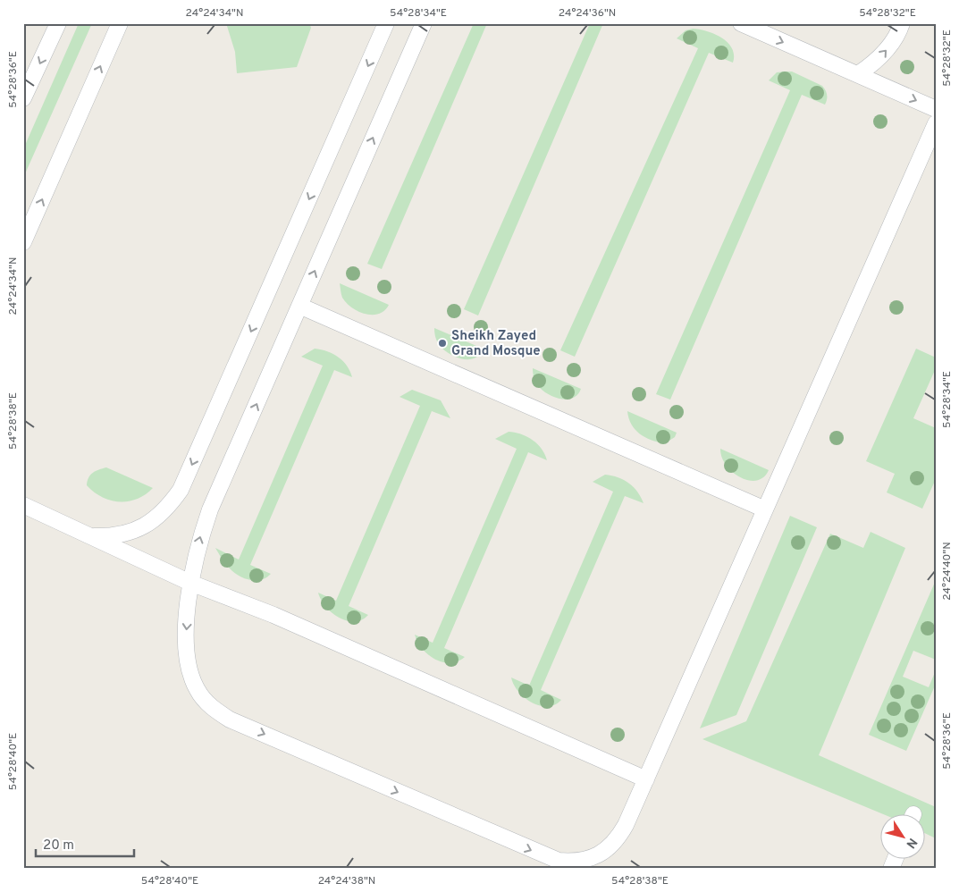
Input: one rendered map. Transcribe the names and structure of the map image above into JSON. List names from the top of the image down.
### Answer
{
  "places": ["Sheikh Zayed Grand Mosque"],
  "scale_bar": "20 m",
  "north": "bottom right",
  "coordinates": [
    "24°24'34\"N",
    "54°28'34\"E",
    "24°24'36\"N",
    "54°28'32\"E",
    "54°28'36\"E",
    "54°28'38\"E",
    "24°24'40\"N",
    "54°28'40\"E",
    "24°24'38\"N"
  ]
}
